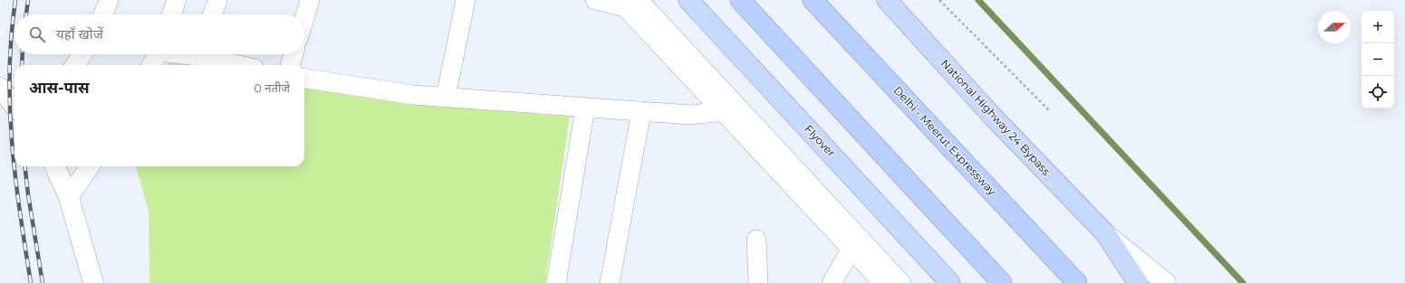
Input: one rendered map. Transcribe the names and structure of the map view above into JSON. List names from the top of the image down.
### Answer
{
  "streets": {
    "highway": ["National Highway 24 Bypass", "Flyover", "Delhi - Meerut Expressway"]
  },
  "north": "right",
  "page": {
    "map_buttons": ["+", "−"],
    "search": "यहाँ खोजें",
    "heading": ["आस-पास", "0 नतीजे"]
  }
}
